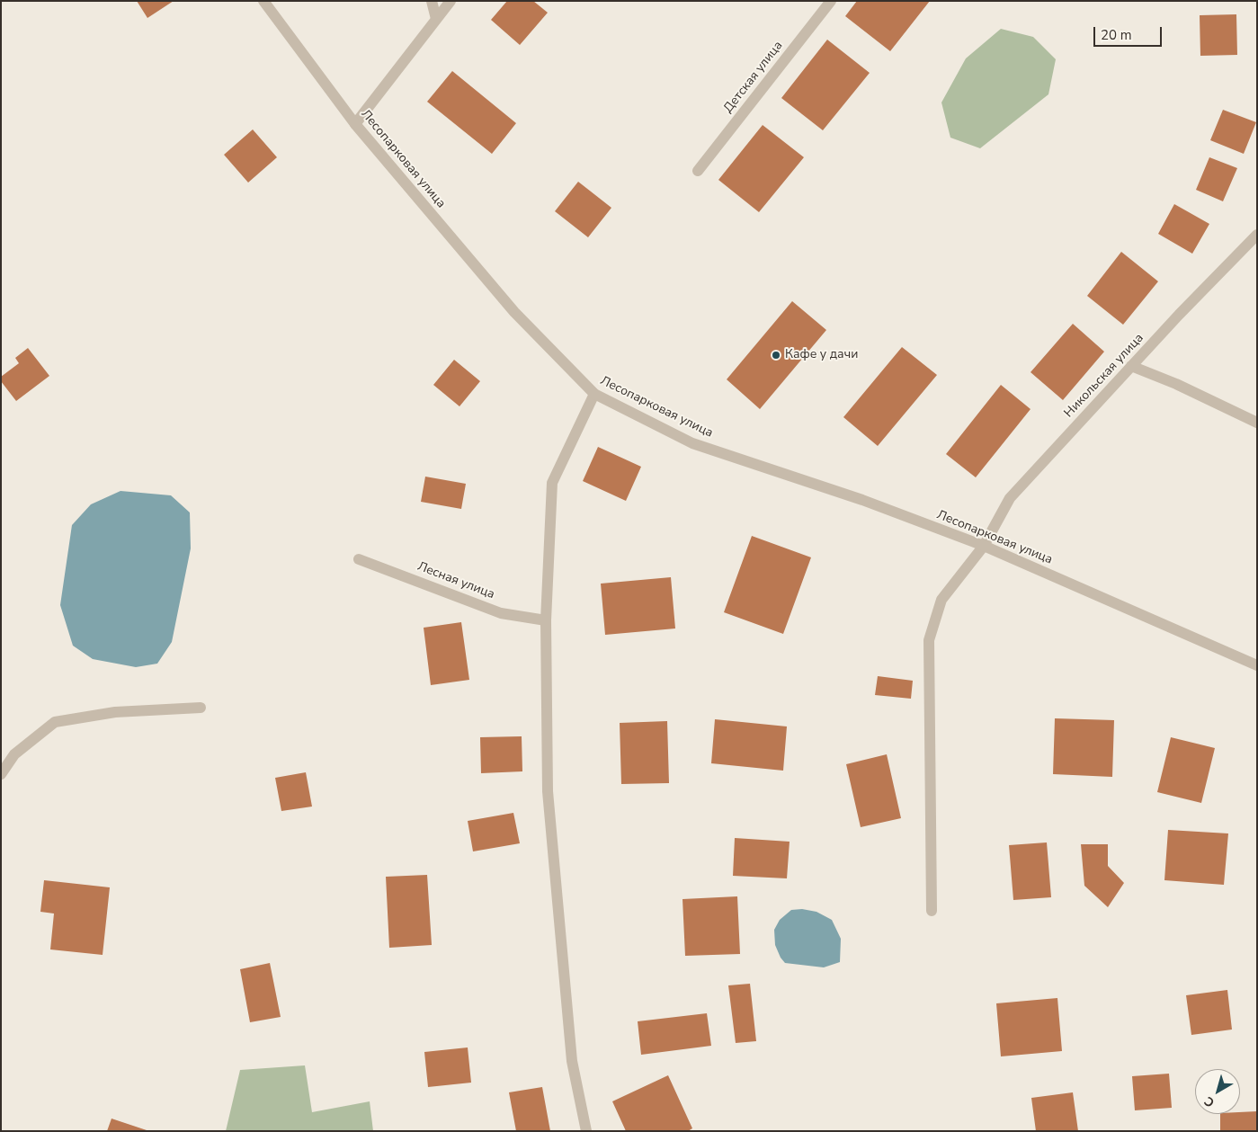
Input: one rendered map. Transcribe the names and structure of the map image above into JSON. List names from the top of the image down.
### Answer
{
  "streets": {
    "street": [
      "Детская улица",
      "Лесопарковая улица",
      "Никольская улица",
      "Лесная улица"
    ]
  },
  "crossings": [
    ["Лесопарковая улица", "Никольская улица"]
  ],
  "places": ["Кафе у дачи"],
  "scale_bar": "20 m",
  "north": "bottom left"
}
